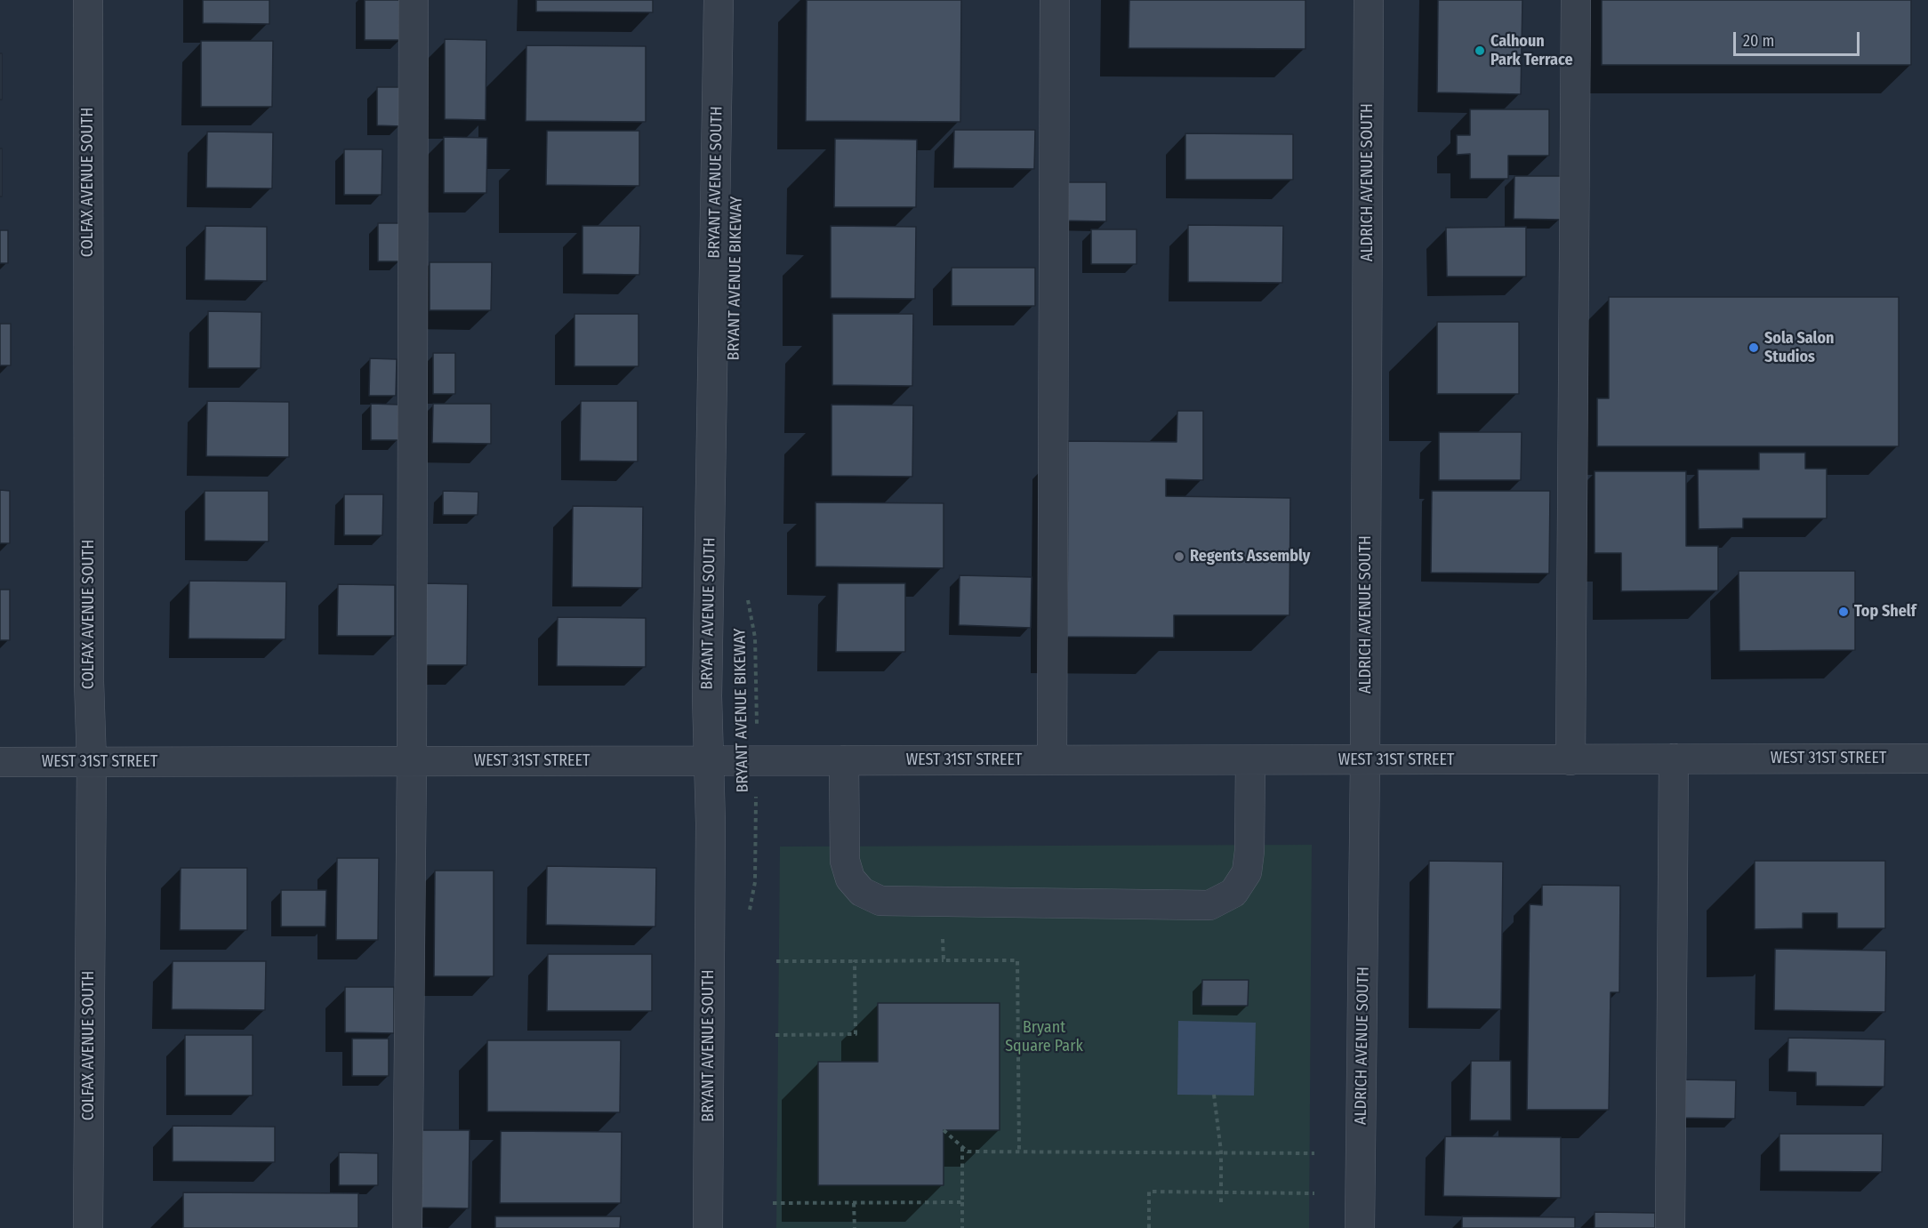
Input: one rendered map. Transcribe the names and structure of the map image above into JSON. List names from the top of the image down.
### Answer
{
  "streets": {
    "street": [
      "COLFAX AVENUE SOUTH",
      "BRYANT AVENUE SOUTH",
      "ALDRICH AVENUE SOUTH",
      "WEST 31ST STREET"
    ],
    "path": ["BRYANT AVENUE BIKEWAY"]
  },
  "crossings": [
    ["COLFAX AVENUE SOUTH", "WEST 31ST STREET"],
    ["BRYANT AVENUE SOUTH", "WEST 31ST STREET"],
    ["ALDRICH AVENUE SOUTH", "WEST 31ST STREET"],
    ["BRYANT AVENUE BIKEWAY", "WEST 31ST STREET"]
  ],
  "parks": ["Bryant Square Park"],
  "places": [
    "Calhoun Park Terrace",
    "Sola Salon Studios",
    "Regents Assembly",
    "Top Shelf"
  ],
  "scale_bar": "20 m"
}
